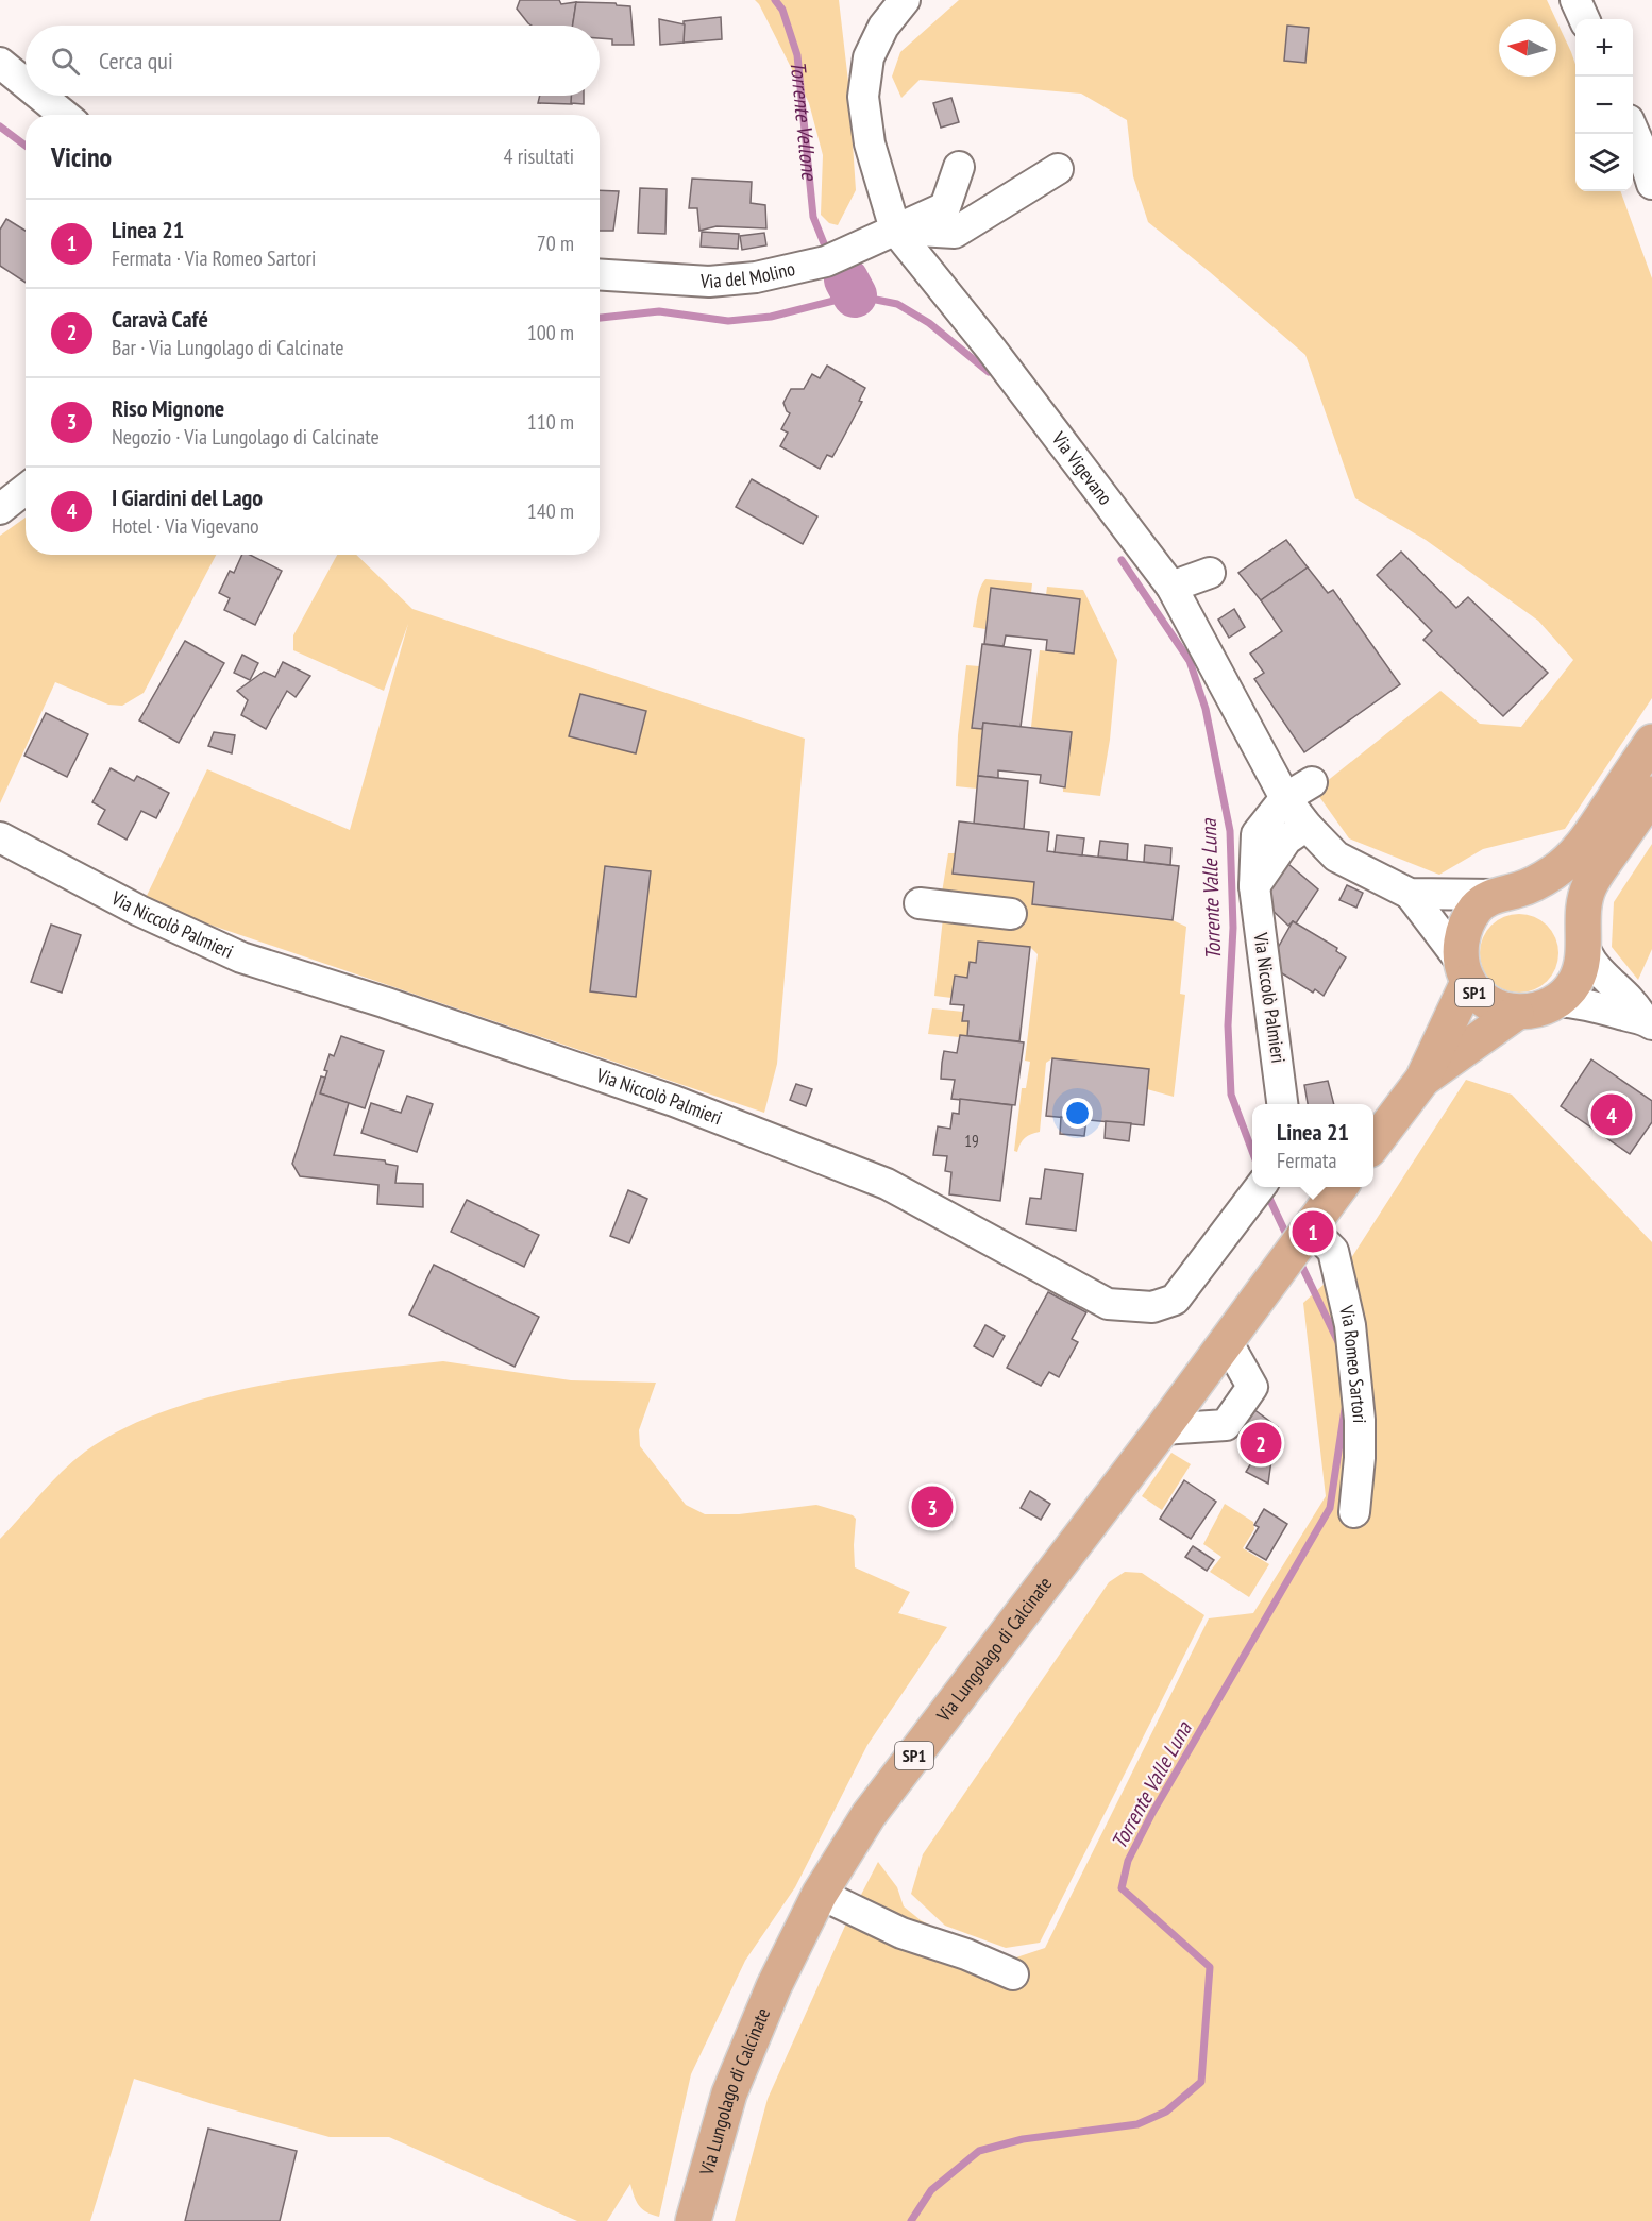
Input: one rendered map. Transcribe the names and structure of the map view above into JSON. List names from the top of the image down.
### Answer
{
  "streets": {
    "main road": ["SP1", "Via Lungolago di Calcinate"],
    "street": [
      "Via del Molino",
      "Via Vigevano",
      "Via Niccolò Palmieri",
      "Via Romeo Sartori"
    ]
  },
  "crossings": [
    ["Via del Molino", "Via Vigevano"],
    ["Via Vigevano", "Via Niccolò Palmieri"],
    ["Via Vigevano", "SP1"],
    ["SP1", "Via Romeo Sartori"],
    ["SP1", "Via Lungolago di Calcinate"],
    ["Via Romeo Sartori", "Via Lungolago di Calcinate"]
  ],
  "water": ["Torrente Vellone", "Torrente Valle Luna"],
  "house_numbers": ["19"],
  "north": "left",
  "page": {
    "map_buttons": ["+", "−"],
    "search": "Cerca qui",
    "heading": ["Vicino", "4 risultati"],
    "list": [
      {
        "mark": "1",
        "name": "Linea 21",
        "note": "Fermata · Via Romeo Sartori",
        "value": "70 m"
      },
      {
        "mark": "2",
        "name": "Caravà Café",
        "note": "Bar · Via Lungolago di Calcinate",
        "value": "100 m"
      },
      {
        "mark": "3",
        "name": "Riso Mignone",
        "note": "Negozio · Via Lungolago di Calcinate",
        "value": "110 m"
      },
      {
        "mark": "4",
        "name": "I Giardini del Lago",
        "note": "Hotel · Via Vigevano",
        "value": "140 m"
      }
    ],
    "pins": [
      "4",
      "1",
      "2",
      "3"
    ],
    "popup": ["Linea 21", "Fermata"]
  }
}
